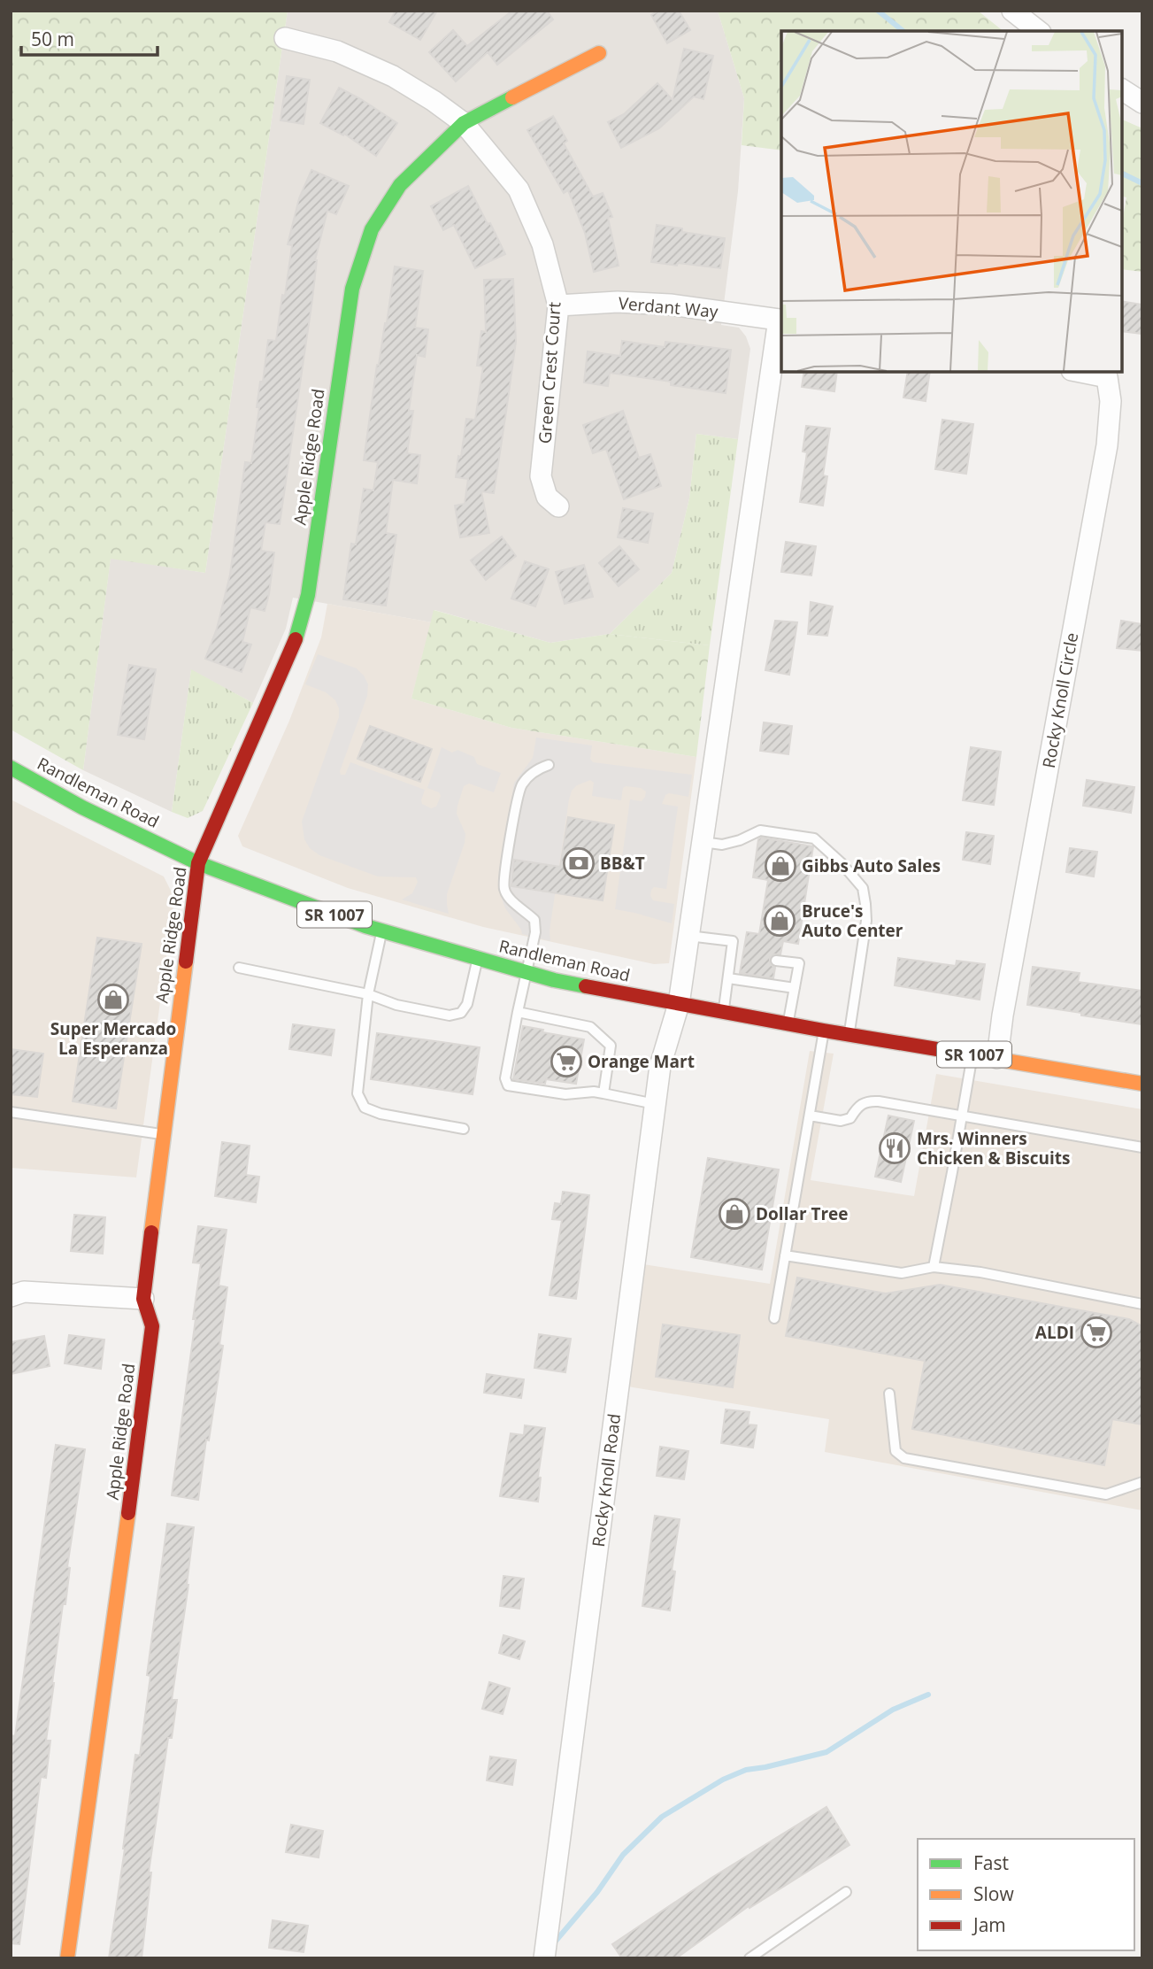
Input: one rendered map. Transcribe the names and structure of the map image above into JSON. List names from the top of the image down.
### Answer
{
  "streets": {
    "street": [
      "Verdant Way",
      "Green Crest Court",
      "Apple Ridge Road",
      "Rocky Knoll Circle",
      "Randleman Road",
      "SR 1007",
      "Rocky Knoll Road"
    ]
  },
  "crossings": [
    ["Verdant Way", "Green Crest Court"],
    ["Green Crest Court", "Apple Ridge Road"],
    ["Apple Ridge Road", "Randleman Road"],
    ["Rocky Knoll Circle", "Randleman Road"],
    ["Randleman Road", "Rocky Knoll Road"]
  ],
  "places": {
    "bank": ["BB&T"],
    "shop": [
      "Gibbs Auto Sales",
      "Bruce's Auto Center",
      "Super Mercado La Esperanza",
      "Dollar Tree"
    ],
    "supermarket": ["Orange Mart", "ALDI"],
    "restaurant": ["Mrs. Winners Chicken & Biscuits"]
  },
  "legend": ["Fast", "Slow", "Jam"],
  "scale_bar": "50 m"
}
